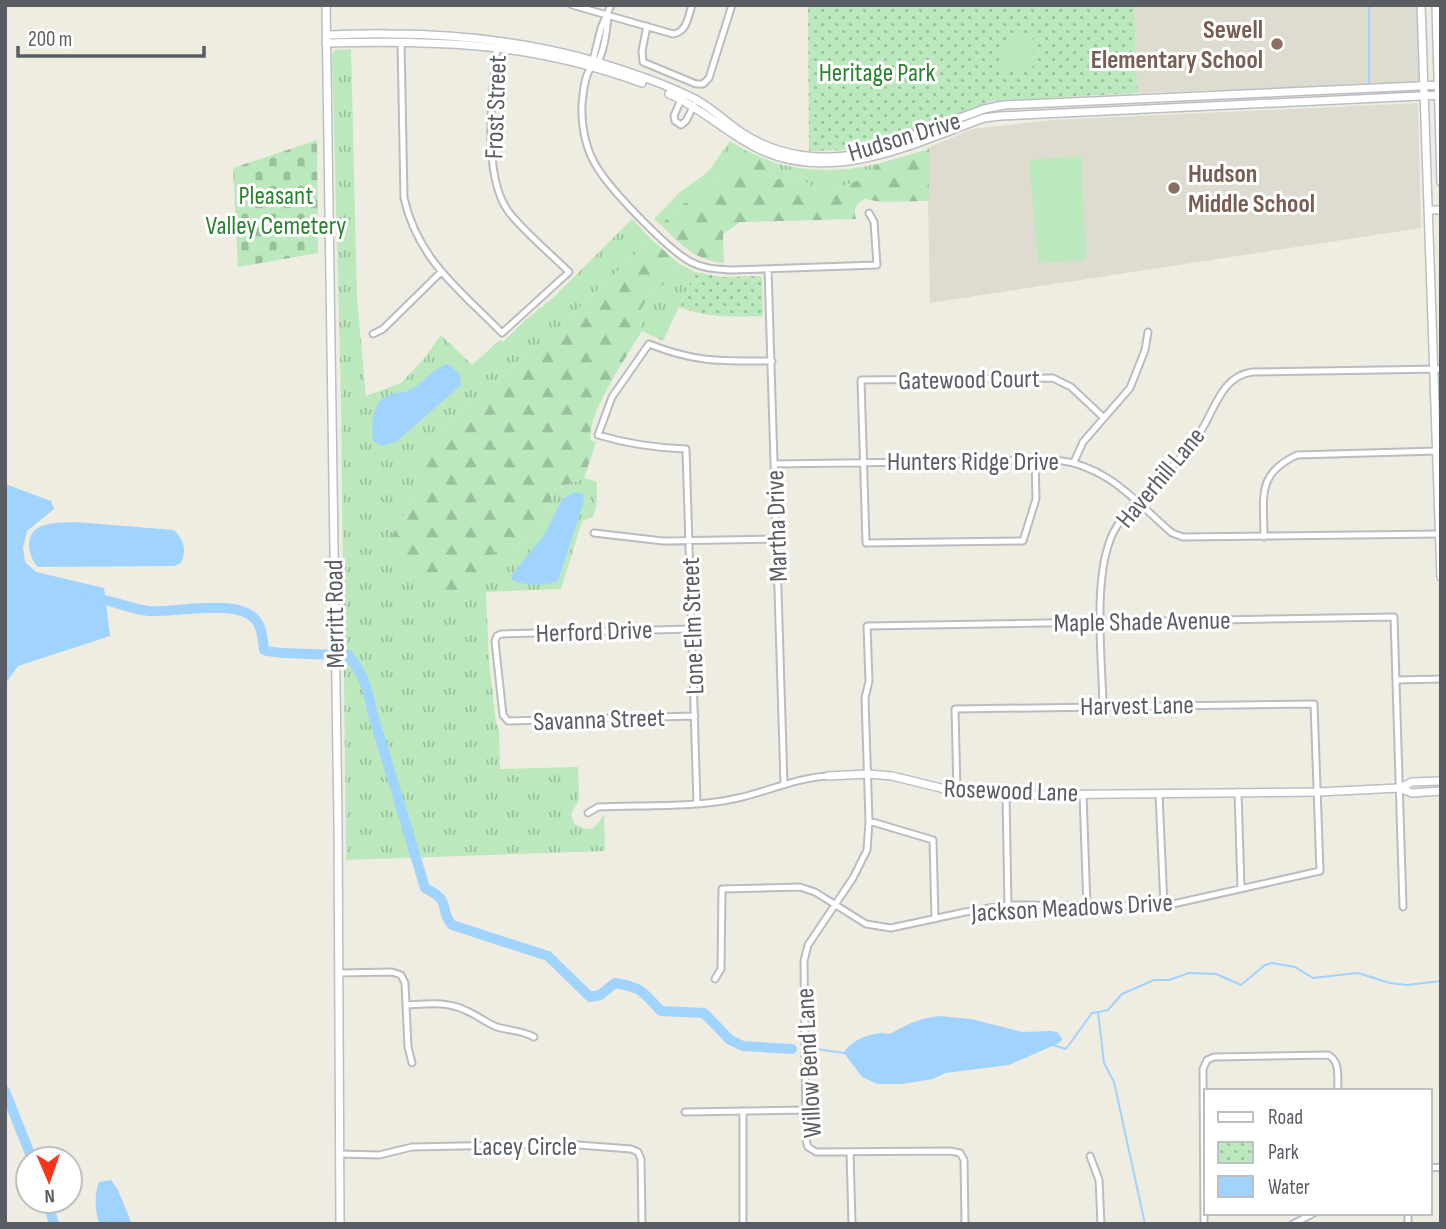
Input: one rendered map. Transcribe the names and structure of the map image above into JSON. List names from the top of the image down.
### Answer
{
  "streets": {
    "street": [
      "Frost Street",
      "Hudson Drive",
      "Gatewood Court",
      "Hunters Ridge Drive",
      "Haverhill Lane",
      "Martha Drive",
      "Merritt Road",
      "Maple Shade Avenue",
      "Lone Elm Street",
      "Herford Drive",
      "Harvest Lane",
      "Savanna Street",
      "Rosewood Lane",
      "Jackson Meadows Drive",
      "Willow Bend Lane",
      "Lacey Circle"
    ]
  },
  "crossings": [
    ["Frost Street", "Hudson Drive"],
    ["Hudson Drive", "Merritt Road"],
    ["Gatewood Court", "Hunters Ridge Drive"],
    ["Hunters Ridge Drive", "Haverhill Lane"],
    ["Hunters Ridge Drive", "Martha Drive"],
    ["Haverhill Lane", "Maple Shade Avenue"],
    ["Haverhill Lane", "Harvest Lane"],
    ["Martha Drive", "Lone Elm Street"],
    ["Martha Drive", "Rosewood Lane"],
    ["Merritt Road", "Lacey Circle"],
    ["Maple Shade Avenue", "Rosewood Lane"],
    ["Maple Shade Avenue", "Willow Bend Lane"],
    ["Lone Elm Street", "Herford Drive"],
    ["Lone Elm Street", "Savanna Street"],
    ["Lone Elm Street", "Rosewood Lane"],
    ["Herford Drive", "Savanna Street"],
    ["Harvest Lane", "Rosewood Lane"],
    ["Harvest Lane", "Jackson Meadows Drive"],
    ["Rosewood Lane", "Jackson Meadows Drive"],
    ["Rosewood Lane", "Willow Bend Lane"],
    ["Jackson Meadows Drive", "Willow Bend Lane"]
  ],
  "parks": ["Heritage Park", "Pleasant Valley Cemetery"],
  "places": ["Sewell Elementary School", "Hudson Middle School"],
  "legend": ["Road", "Park", "Water"],
  "scale_bar": "200 m",
  "north": "bottom"
}
